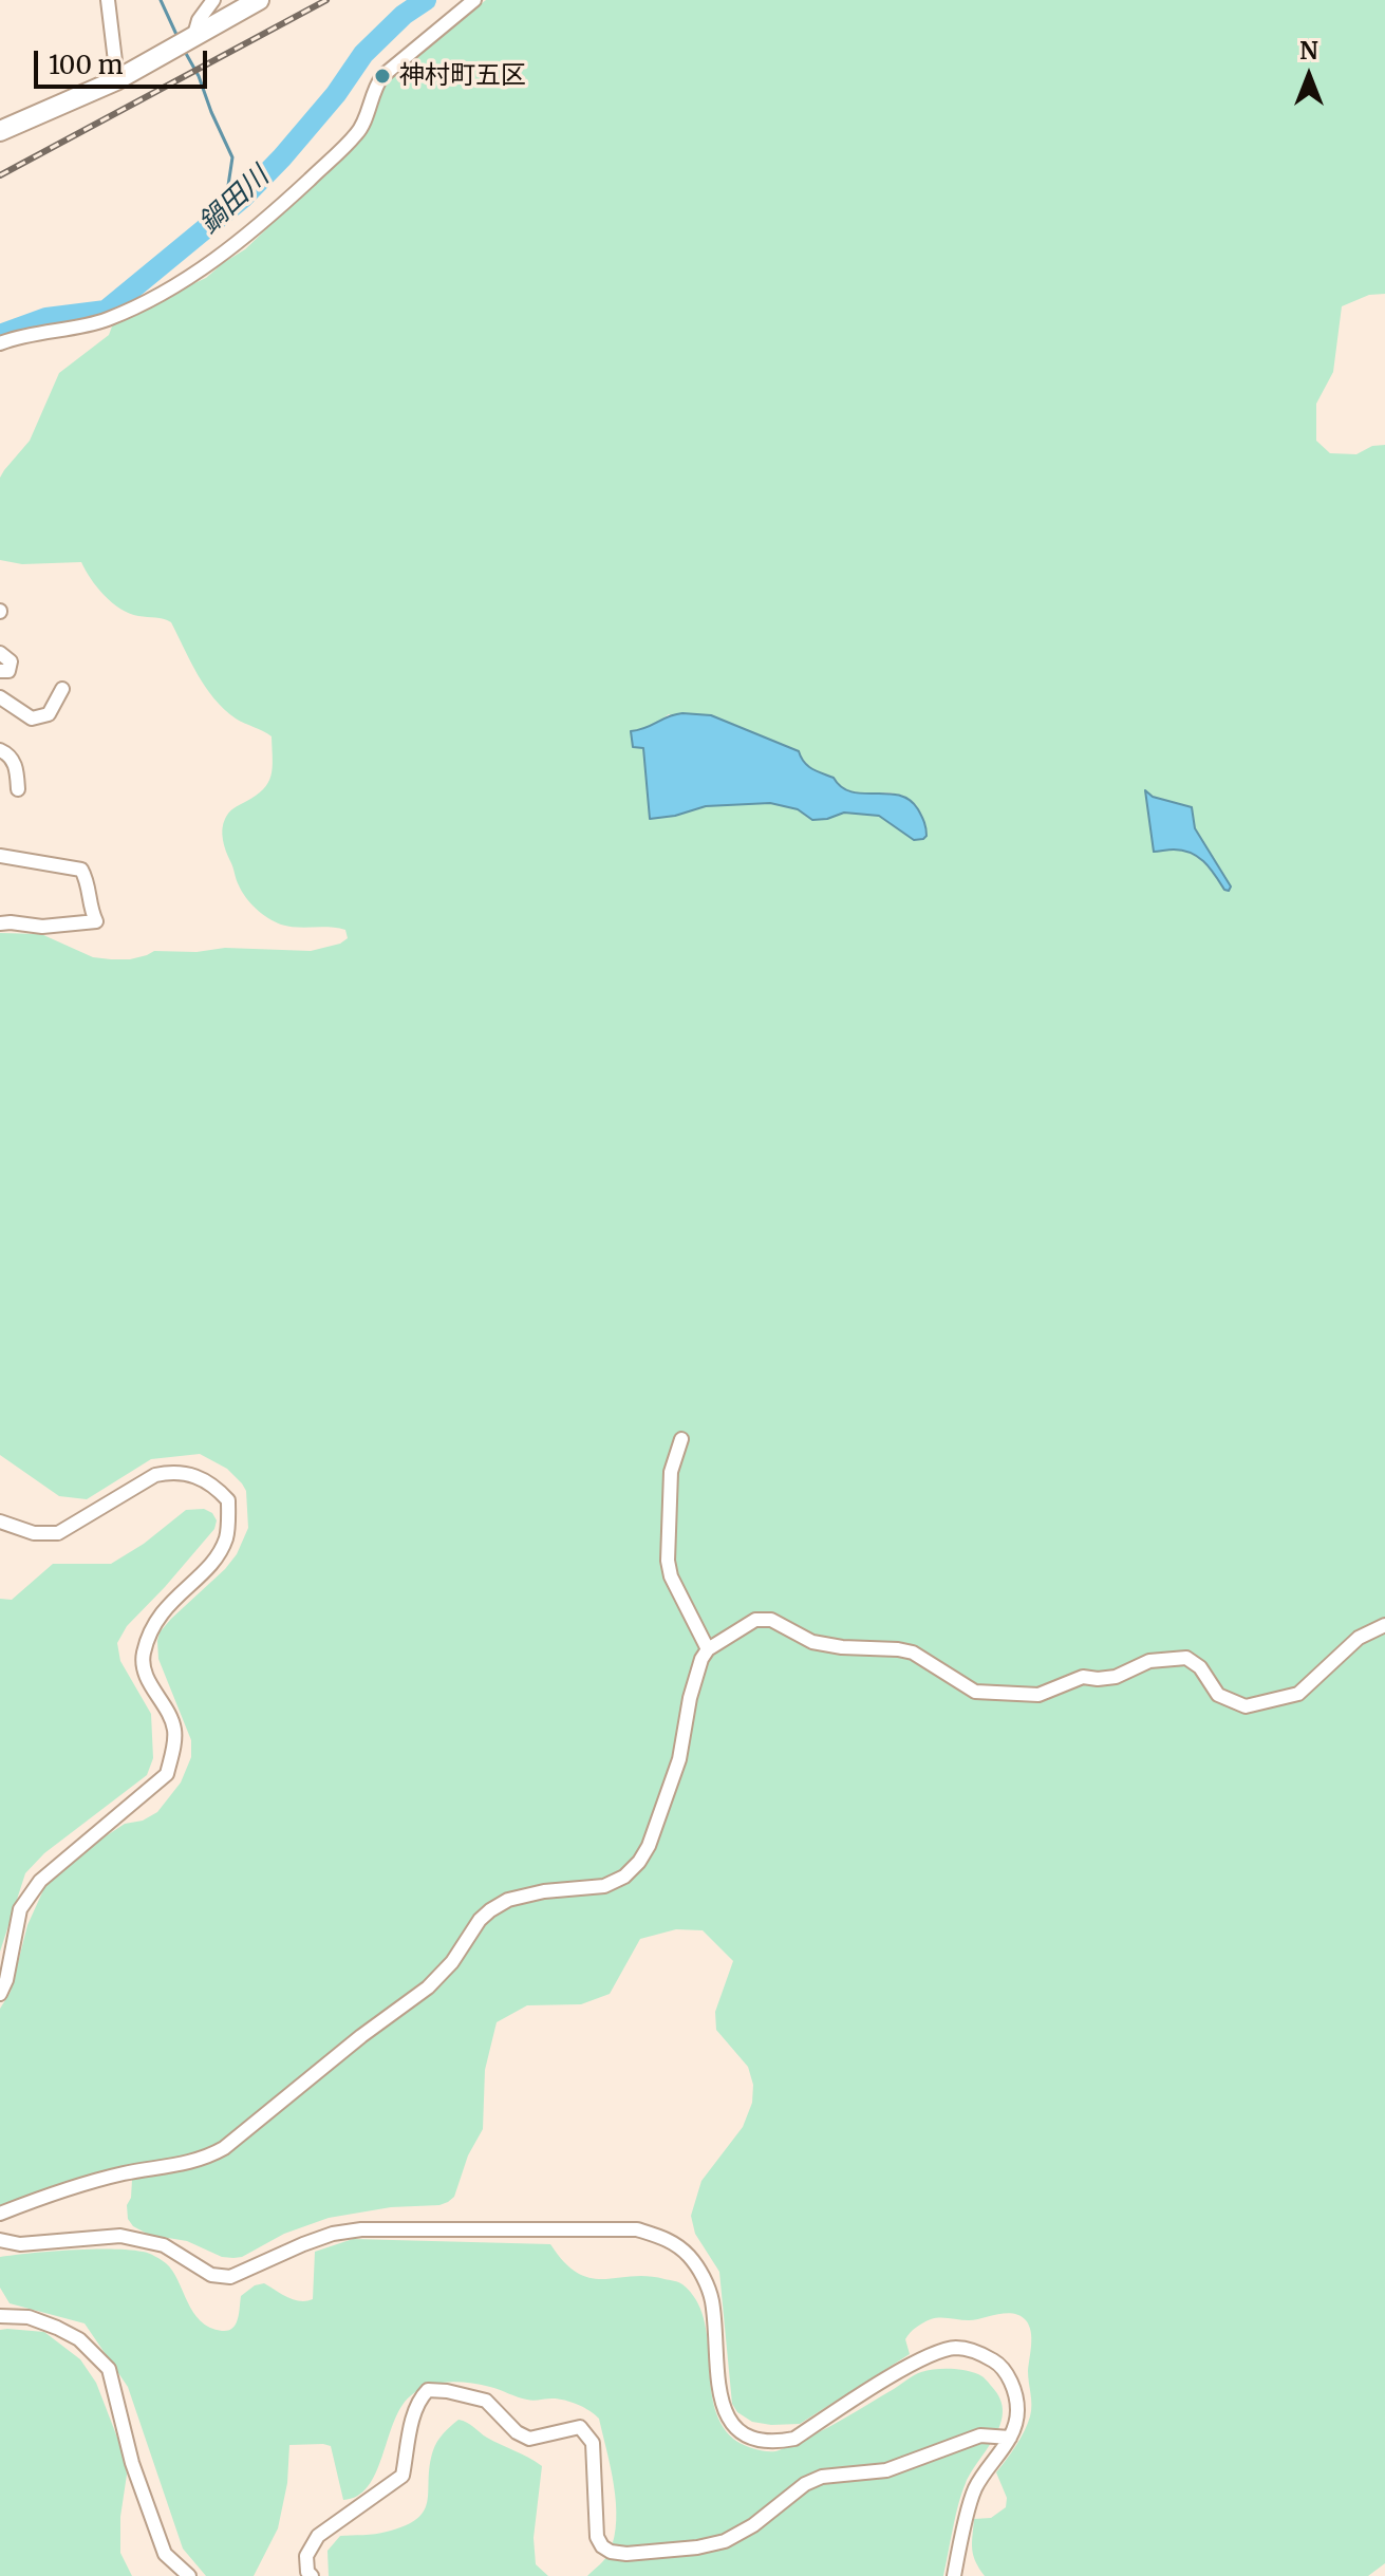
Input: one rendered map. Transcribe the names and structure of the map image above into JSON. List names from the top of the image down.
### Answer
{
  "water": ["鍋田川"],
  "places": ["神村町五区"],
  "scale_bar": "100 m",
  "north": "top"
}
